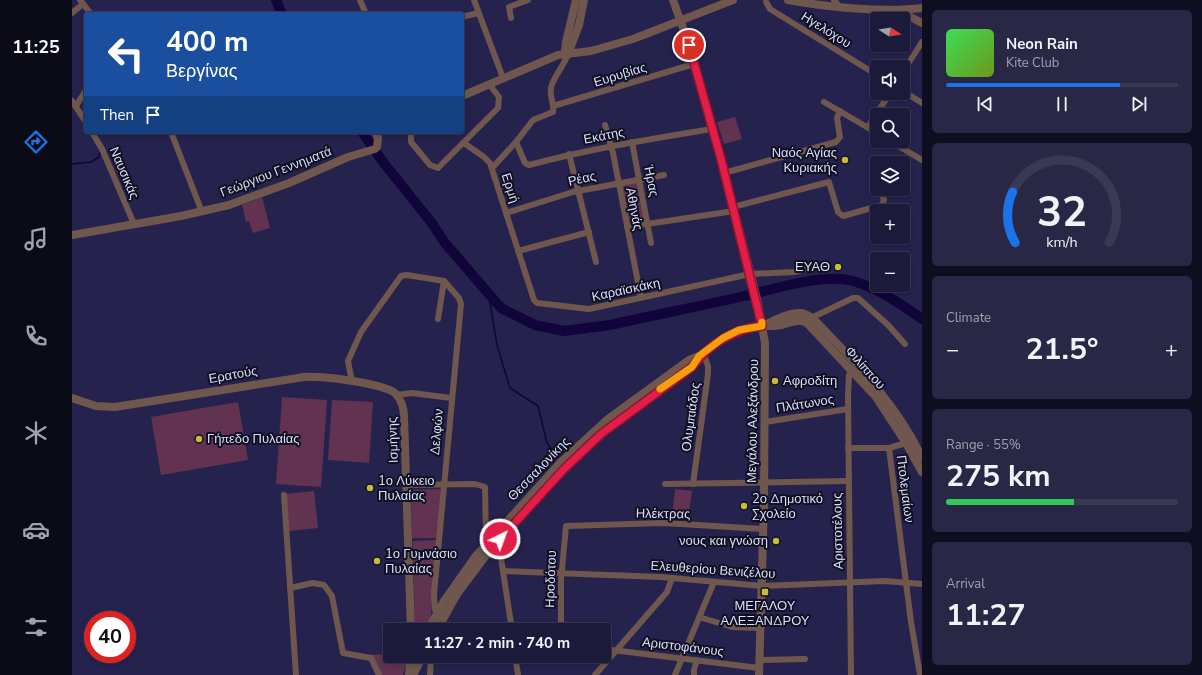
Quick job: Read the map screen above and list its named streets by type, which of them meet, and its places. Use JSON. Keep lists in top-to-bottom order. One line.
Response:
{"streets":{"street":["Ηγελόχου","Ευρυβίας","Εκάτης","Γεώργιου Γεννηματά","Ναυσικάς","Ρέας","Ήρας","Ερμή","Αθηνάς","Καραϊσκάκη","Φιλίππου","Ερατούς","Πλάτωνος","Ολυμπιάδος","Μεγάλου Αλεξάνδρου","Δελφών","Ισμήνης","Θεσσαλονίκης","Πτολεμαίων","Ηλέκτρας","Αριστοτέλους","Ελευθερίου Βενιζέλου","Ηροδότου","Αριστοφάνους"]},"crossings":[["Ευρυβίας","Μεγάλου Αλεξάνδρου"],["Εκάτης","Ήρας"],["Εκάτης","Αθηνάς"],["Εκάτης","Μεγάλου Αλεξάνδρου"],["Γεώργιου Γεννηματά","Ναυσικάς"],["Ρέας","Ήρας"],["Ρέας","Ερμή"],["Ρέας","Αθηνάς"],["Ερμή","Καραϊσκάκη"],["Αθηνάς","Καραϊσκάκη"],["Καραϊσκάκη","Μεγάλου Αλεξάνδρου"],["Φιλίππου","Μεγάλου Αλεξάνδρου"],["Φιλίππου","Θεσσαλονίκης"],["Φιλίππου","Αριστοτέλους"],["Ερατούς","Ισμήνης"],["Πλάτωνος","Μεγάλου Αλεξάνδρου"],["Πλάτωνος","Αριστοτέλους"],["Ολυμπιάδος","Θεσσαλονίκης"],["Μεγάλου Αλεξάνδρου","Θεσσαλονίκης"],["Μεγάλου Αλεξάνδρου","Ηλέκτρας"],["Μεγάλου Αλεξάνδρου","Ελευθερίου Βενιζέλου"],["Μεγάλου Αλεξάνδρου","Αριστοφάνους"],["Δελφών","Θεσσαλονίκης"],["Πτολεμαίων","Ελευθερίου Βενιζέλου"],["Ηλέκτρας","Ηροδότου"],["Αριστοτέλους","Ελευθερίου Βενιζέλου"],["Ελευθερίου Βενιζέλου","Ηροδότου"]],"places":{"other":["Ναός Αγίας Κυριακής","ΕΥΑΘ","Αφροδίτη","Γήπεδο Πυλαίας","1ο Λύκειο Πυλαίας","2ο Δημοτικό Σχολείο","νους και γνώση","1ο Γυμνάσιο Πυλαίας"],"transit":["ΜΕΓΑΛΟΥ ΑΛΕΞΑΝΔΡΟΥ"]},"north":"right","page":{"tabs":"11:25","map_buttons":["+","−"],"turn":["400 m","Βεργίνας"],"song":["Neon Rain","Kite Club"],"then":"Then","tile":["Climate",["Range · 55%","275 km"],["Arrival","11:27"]],"heat":["−","21.5°","+"],"limit":"40","trip":"11:27 · 2 min · 740 m","gauge":["32","km/h"]}}
